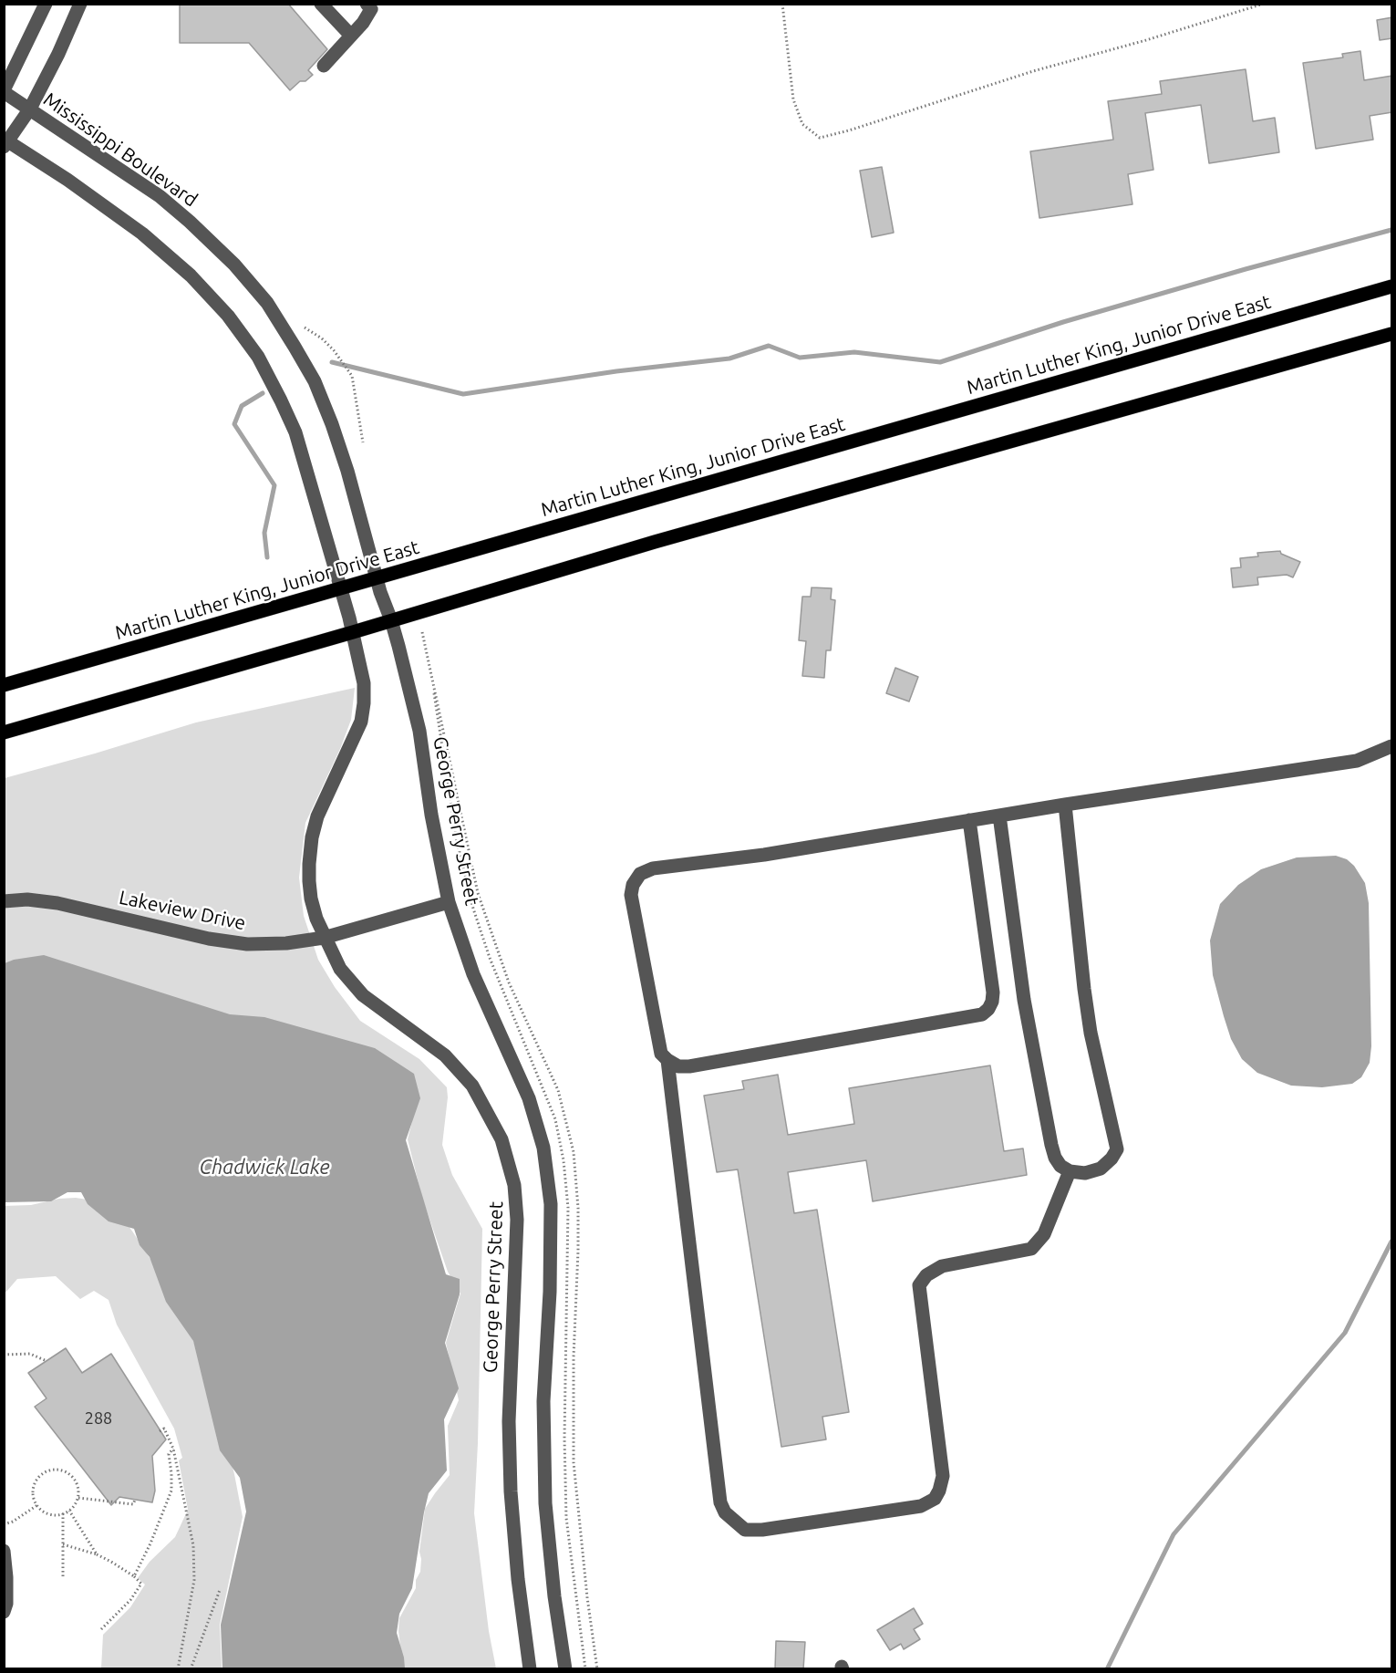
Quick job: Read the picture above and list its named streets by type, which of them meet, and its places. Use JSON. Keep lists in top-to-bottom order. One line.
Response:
{"streets":{"main road":["Martin Luther King, Junior Drive East"],"street":["Mississippi Boulevard","George Perry Street","Lakeview Drive"]},"crossings":[["Mississippi Boulevard","Martin Luther King, Junior Drive East"],["Mississippi Boulevard","George Perry Street"],["George Perry Street","Lakeview Drive"]],"water":["Chadwick Lake"],"house_numbers":["288"]}
